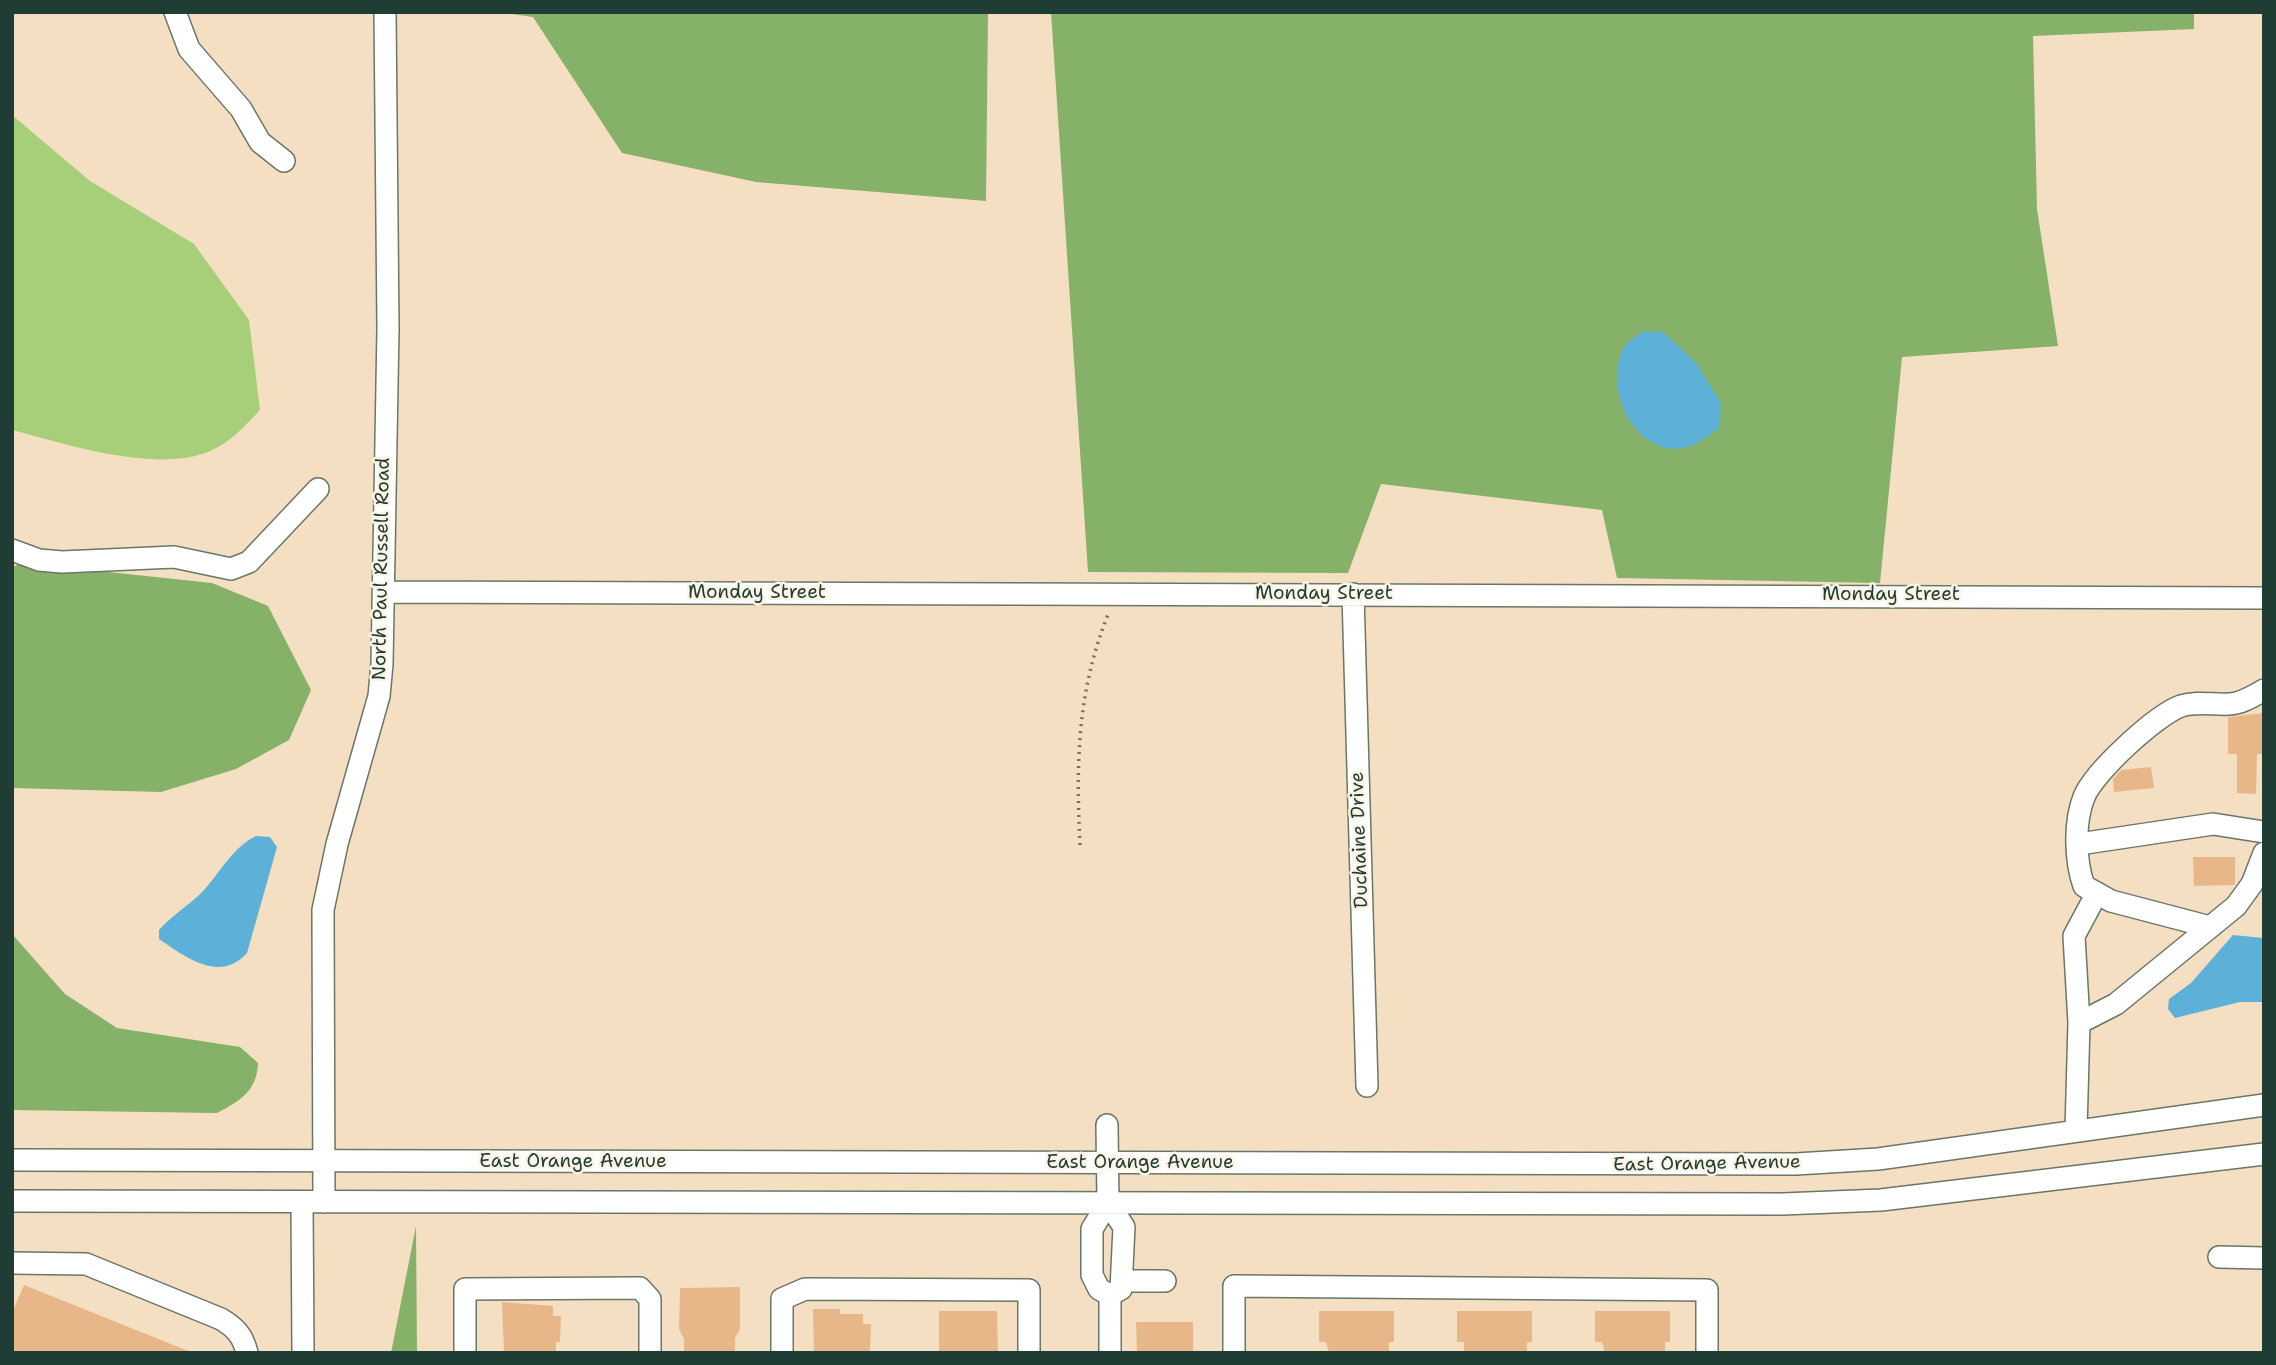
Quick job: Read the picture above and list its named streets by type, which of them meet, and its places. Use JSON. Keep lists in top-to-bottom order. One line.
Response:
{"streets":{"street":["North Paul Russell Road","Monday Street","Duchaine Drive","East Orange Avenue"]},"crossings":[["North Paul Russell Road","Monday Street"],["North Paul Russell Road","East Orange Avenue"],["Monday Street","Duchaine Drive"]]}
